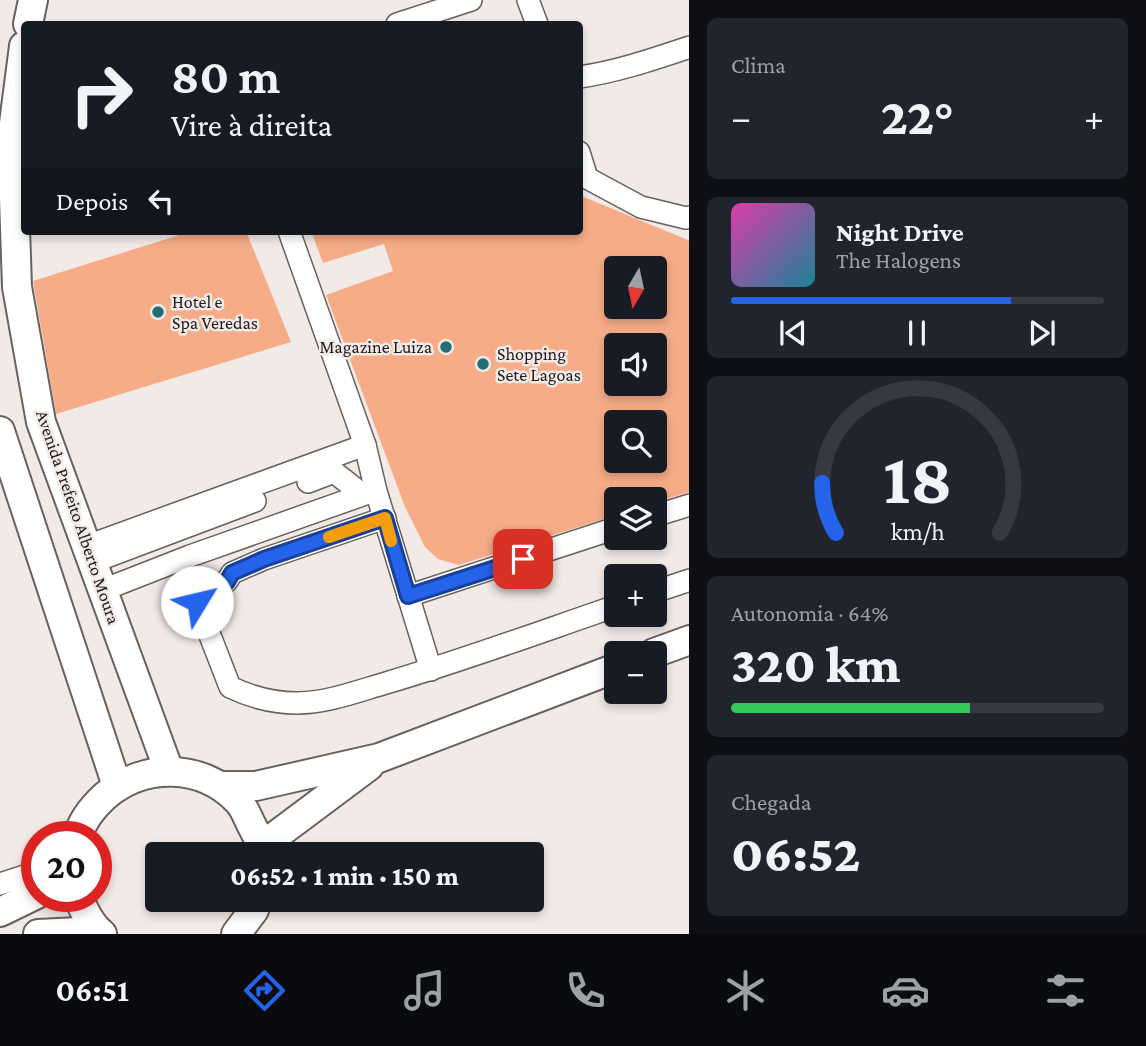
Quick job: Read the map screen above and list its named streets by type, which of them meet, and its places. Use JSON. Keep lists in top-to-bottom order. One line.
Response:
{"streets":{"main road":["Avenida Prefeito Alberto Moura"]},"places":["Hotel e Spa Veredas","Magazine Luiza","Shopping Sete Lagoas"],"north":"bottom","page":{"tile":["Clima",["Autonomia · 64%","320 km"],["Chegada","06:52"]],"turn":["80 m","Vire à direita"],"heat":["−","22°","+"],"then":"Depois","song":["Night Drive","The Halogens"],"map_buttons":["+","−"],"limit":"20","trip":"06:52 · 1 min · 150 m","tabs":"06:51","gauge":["18","km/h"]}}
